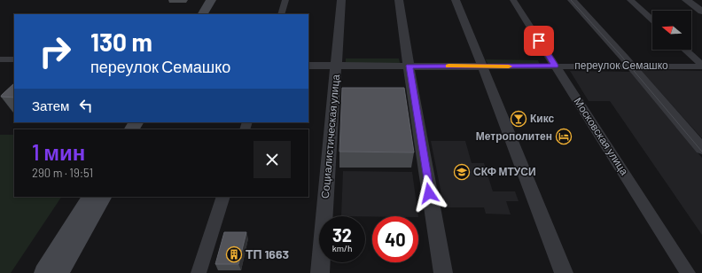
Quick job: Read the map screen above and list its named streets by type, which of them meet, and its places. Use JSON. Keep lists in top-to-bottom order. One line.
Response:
{"streets":{"street":["переулок Семашко","Социалистическая улица","Московская улица"]},"crossings":[["переулок Семашко","Социалистическая улица"],["переулок Семашко","Московская улица"]],"places":{"bar":["Кикс"],"hotel":["Метрополитен"],"school or university":["СКФ МТУСИ"],"building":["ТП 1663"]},"north":"left","page":{"turn":["130 m","переулок Семашко"],"then":"Затем","heading":["1 мин","290 m · 19:51"],"speed":"32 km/h","limit":"40"}}
